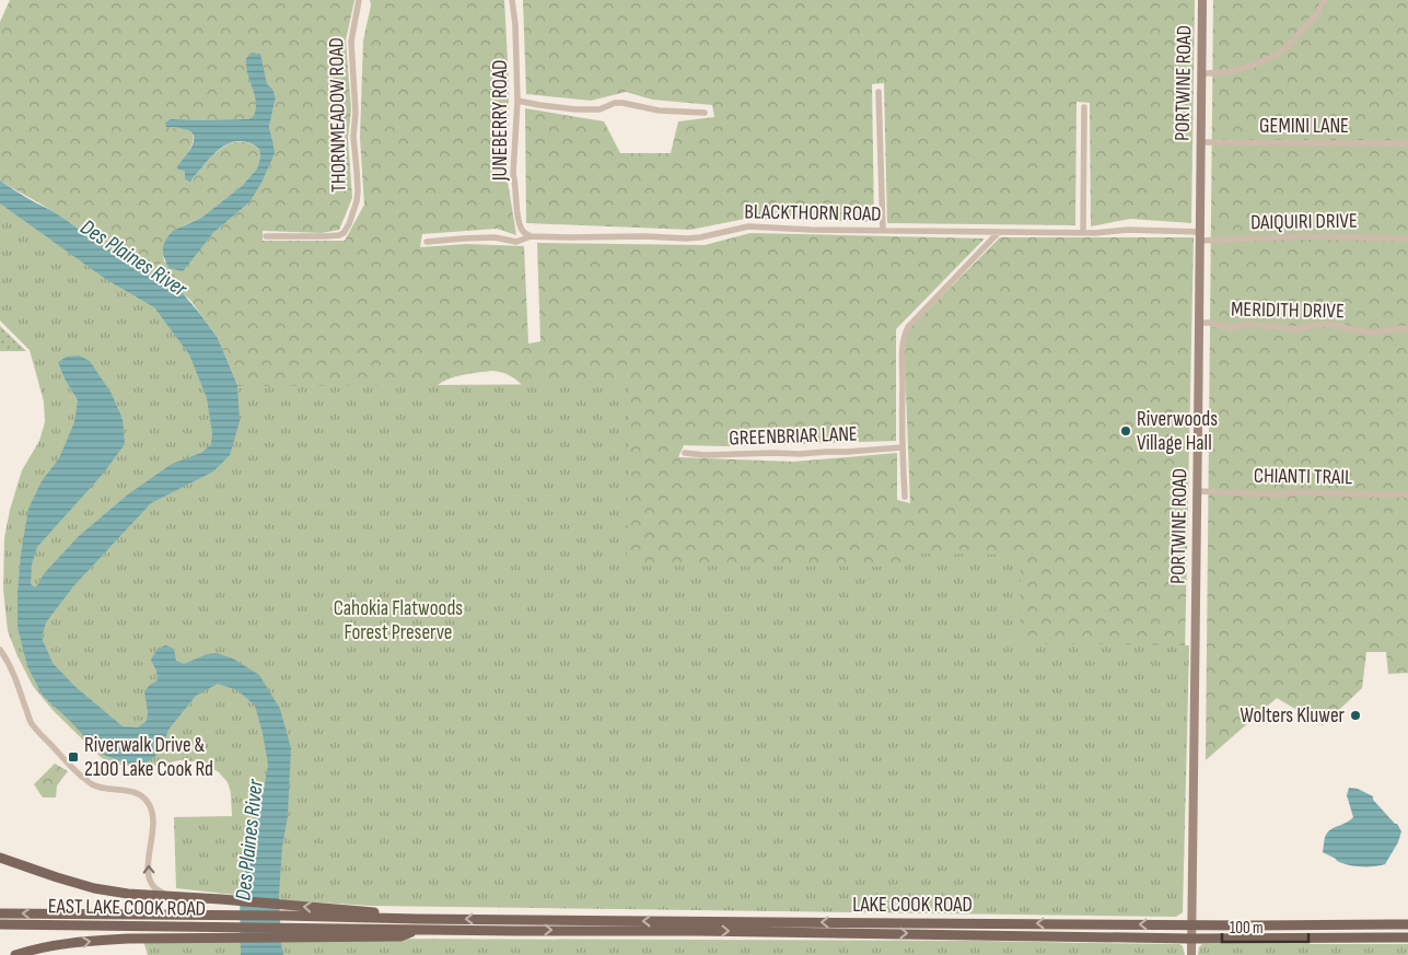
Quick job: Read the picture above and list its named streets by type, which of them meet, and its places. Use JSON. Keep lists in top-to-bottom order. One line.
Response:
{"streets":{"main road":["LAKE COOK ROAD","EAST LAKE COOK ROAD"],"street":["PORTWINE ROAD","THORNMEADOW ROAD","JUNEBERRY ROAD","GEMINI LANE","BLACKTHORN ROAD","DAIQUIRI DRIVE","MERIDITH DRIVE","GREENBRIAR LANE","CHIANTI TRAIL"]},"crossings":[["PORTWINE ROAD","GEMINI LANE"],["PORTWINE ROAD","BLACKTHORN ROAD"],["PORTWINE ROAD","DAIQUIRI DRIVE"],["PORTWINE ROAD","MERIDITH DRIVE"],["PORTWINE ROAD","CHIANTI TRAIL"],["PORTWINE ROAD","LAKE COOK ROAD"],["JUNEBERRY ROAD","BLACKTHORN ROAD"],["LAKE COOK ROAD","EAST LAKE COOK ROAD"]],"water":["Des Plaines River"],"parks":["Cahokia Flatwoods Forest Preserve"],"places":{"other":["Riverwoods Village Hall","Wolters Kluwer"],"transit":["Riverwalk Drive & 2100 Lake Cook Rd"]},"scale_bar":"100 m"}
